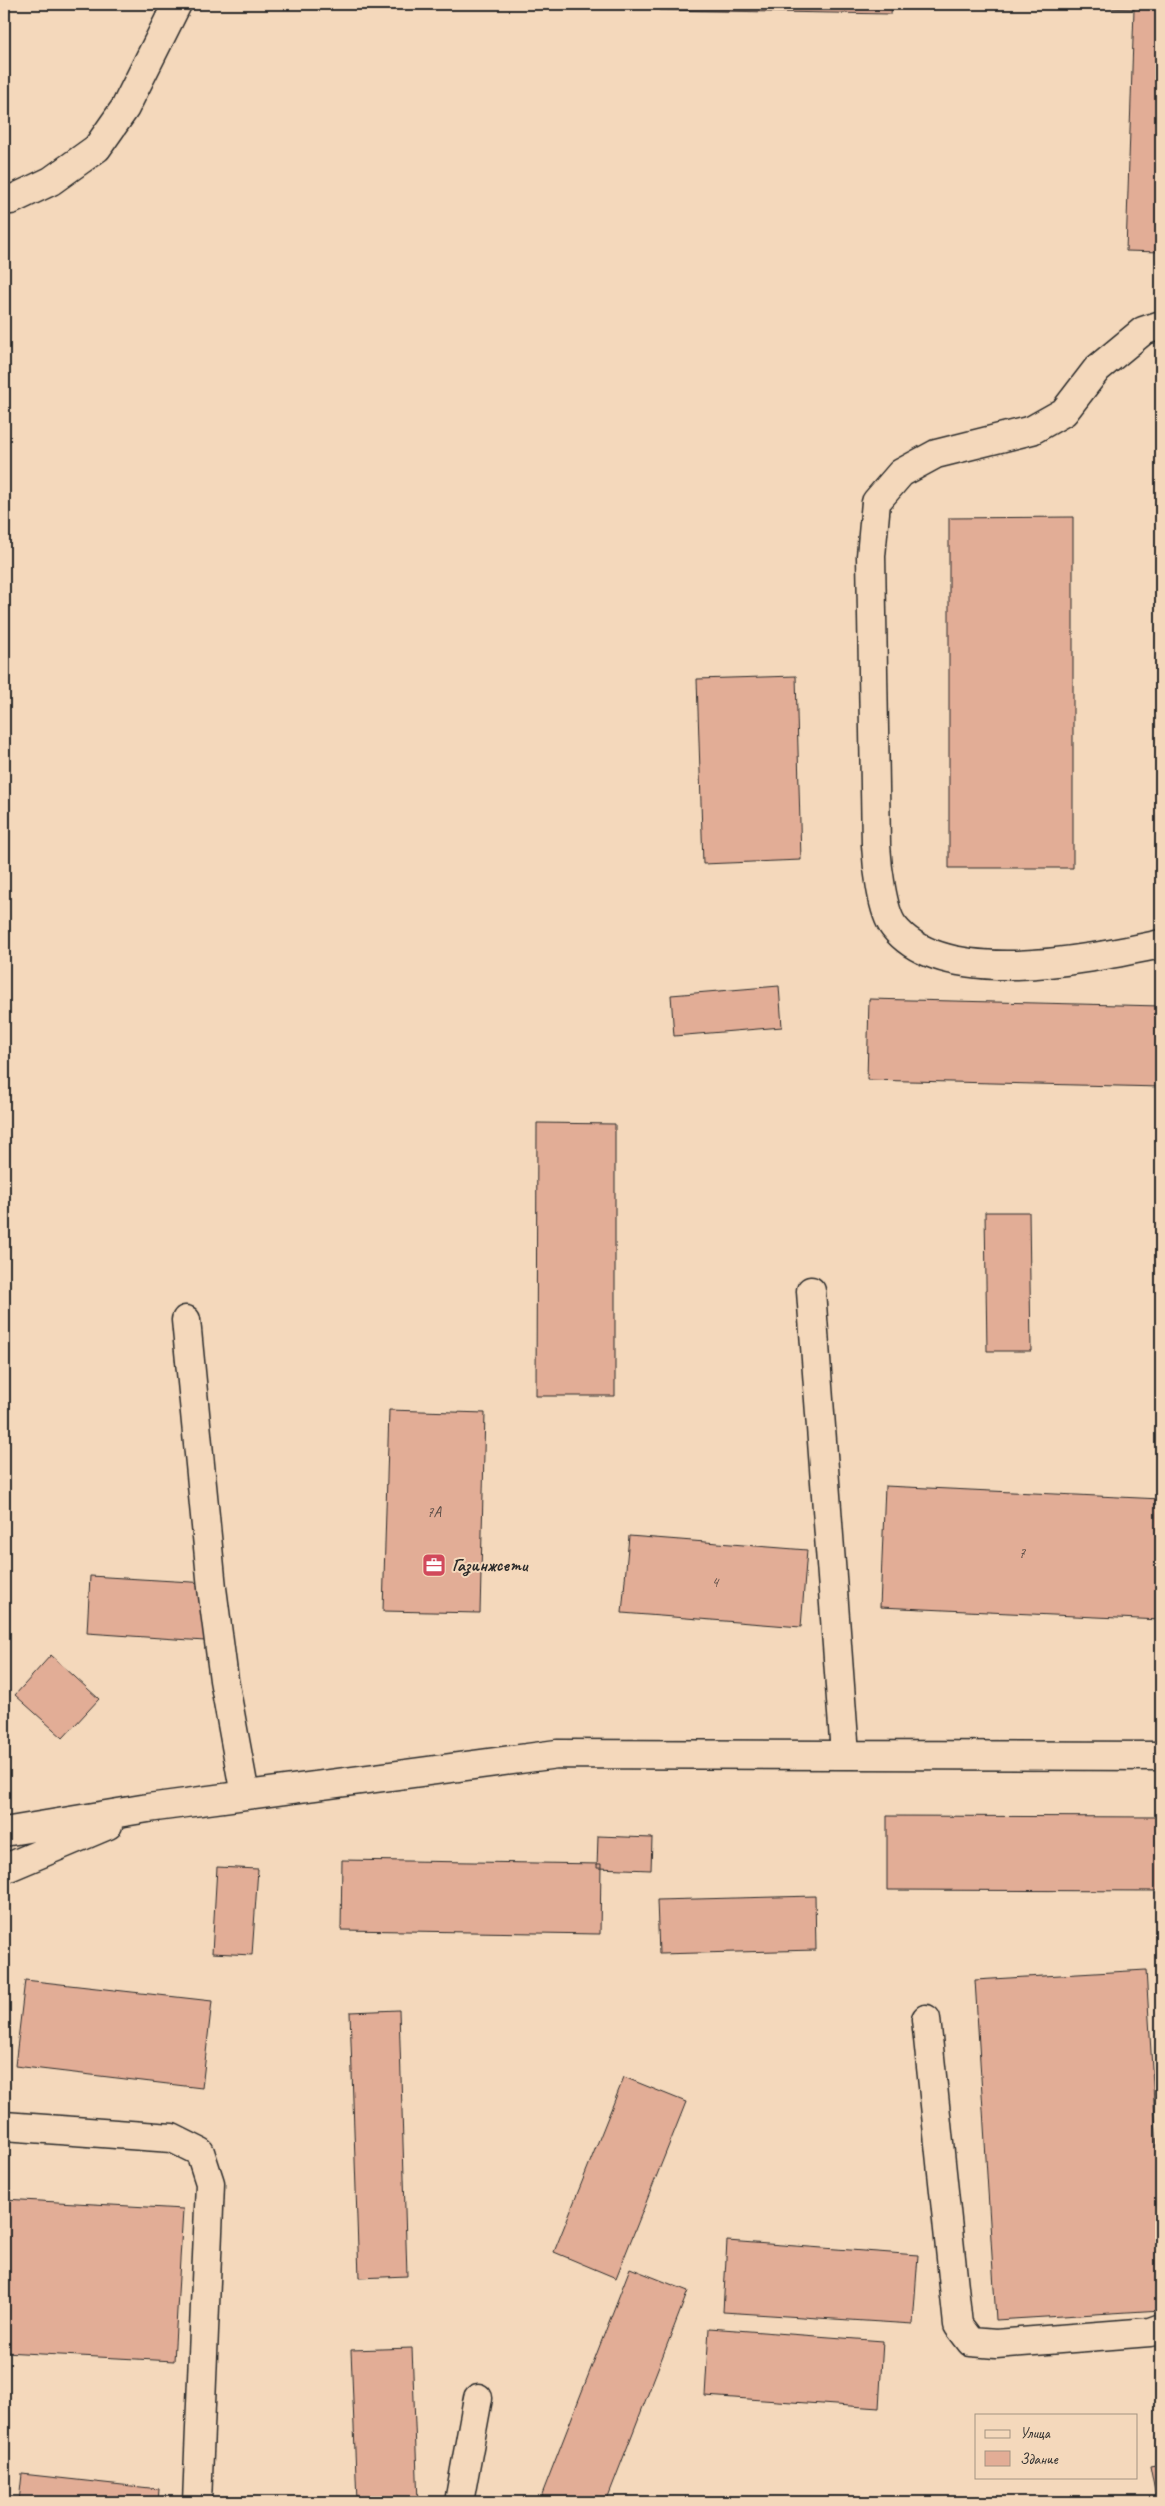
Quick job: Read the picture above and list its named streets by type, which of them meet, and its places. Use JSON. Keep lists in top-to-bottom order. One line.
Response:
{"places":{"office":["Газинжсети"]},"house_numbers":["7А","7","4"],"legend":["Улица","Здание"]}
